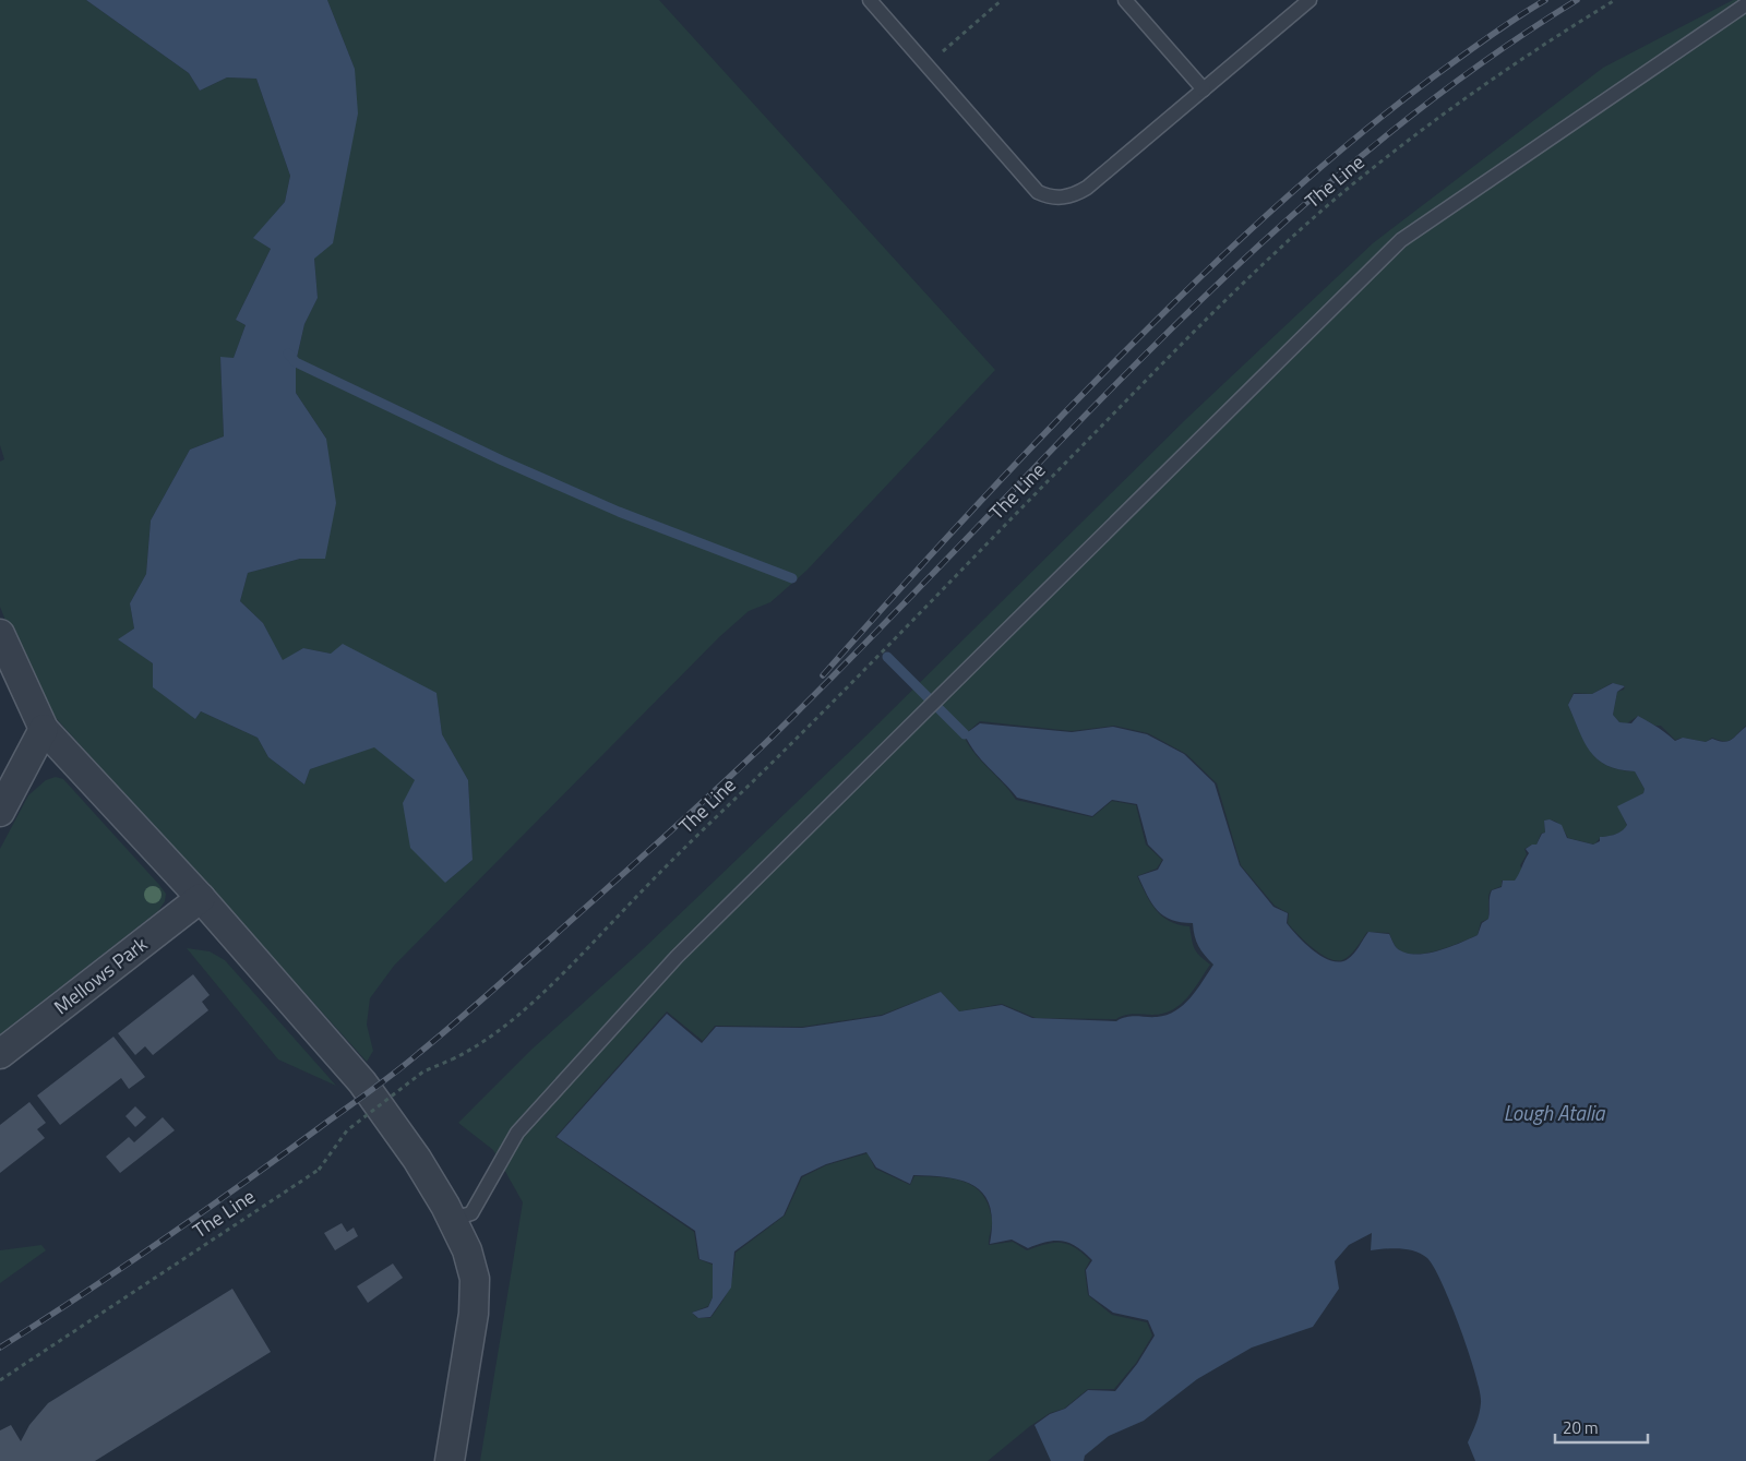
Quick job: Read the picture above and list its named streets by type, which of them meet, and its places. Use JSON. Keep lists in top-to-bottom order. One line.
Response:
{"streets":{"street":["Mellows Park"],"path":["The Line"]},"water":["Lough Atalia"],"scale_bar":"20 m"}
